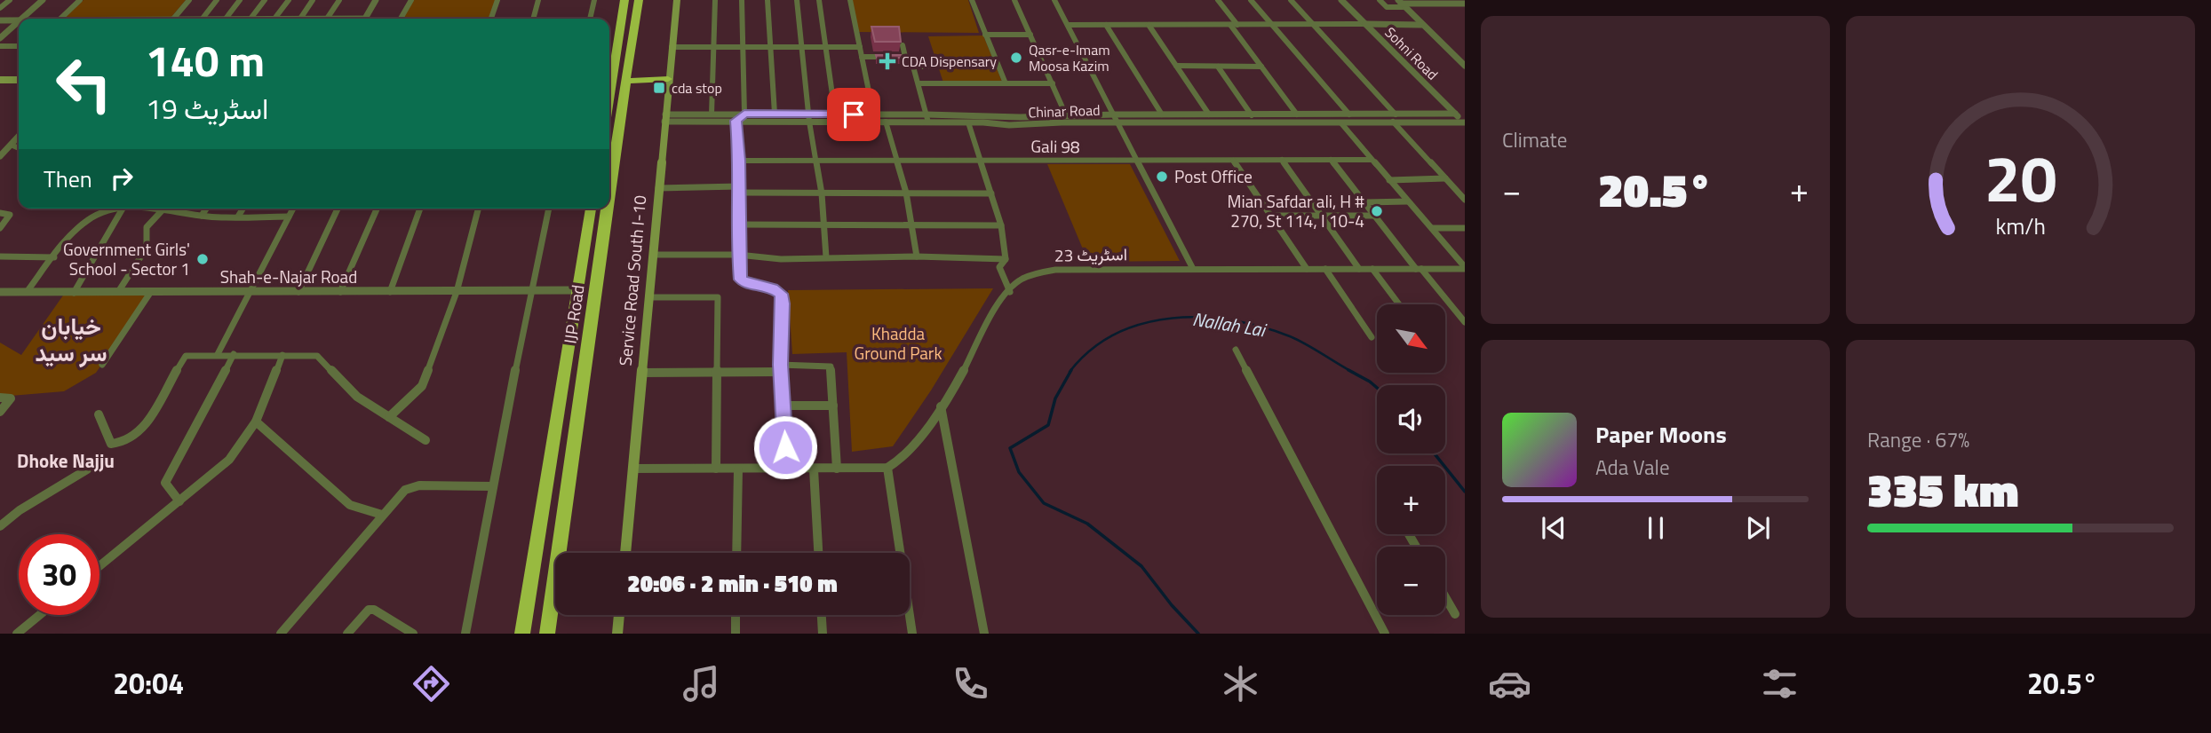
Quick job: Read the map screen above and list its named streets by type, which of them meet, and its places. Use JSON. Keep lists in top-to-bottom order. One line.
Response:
{"streets":{"highway":["IJP Road"],"main road":["Service Road South I-10"],"street":["Sohni Road","Chinar Road","Gali 98","اسٹریٹ 23","Shah-e-Najar Road"]},"crossings":[["Sohni Road","Chinar Road"],["Chinar Road","Service Road South I-10"],["Shah-e-Najar Road","IJP Road"]],"districts":["خیابان سر سید","Dhoke Najju"],"water":["Nallah Lai"],"parks":["Khadda Ground Park"],"places":{"other":["Qasr-e-Imam Moosa Kazim","Post Office","Mian Safdar ali, H # 270, St 114, I 10-4","Government Girls' School - Sector 1"],"health":["CDA Dispensary"],"transit":["cda stop"]},"north":"bottom right","page":{"tile":["Climate",["Range · 67%","335 km"]],"turn":["140 m","اسٹریٹ 19"],"then":"Then","heat":["−","20.5°","+"],"map_buttons":["+","−"],"song":["Paper Moons","Ada Vale"],"limit":"30","trip":"20:06 · 2 min · 510 m","tabs":["20:04","20.5°"],"gauge":["20","km/h"]}}
